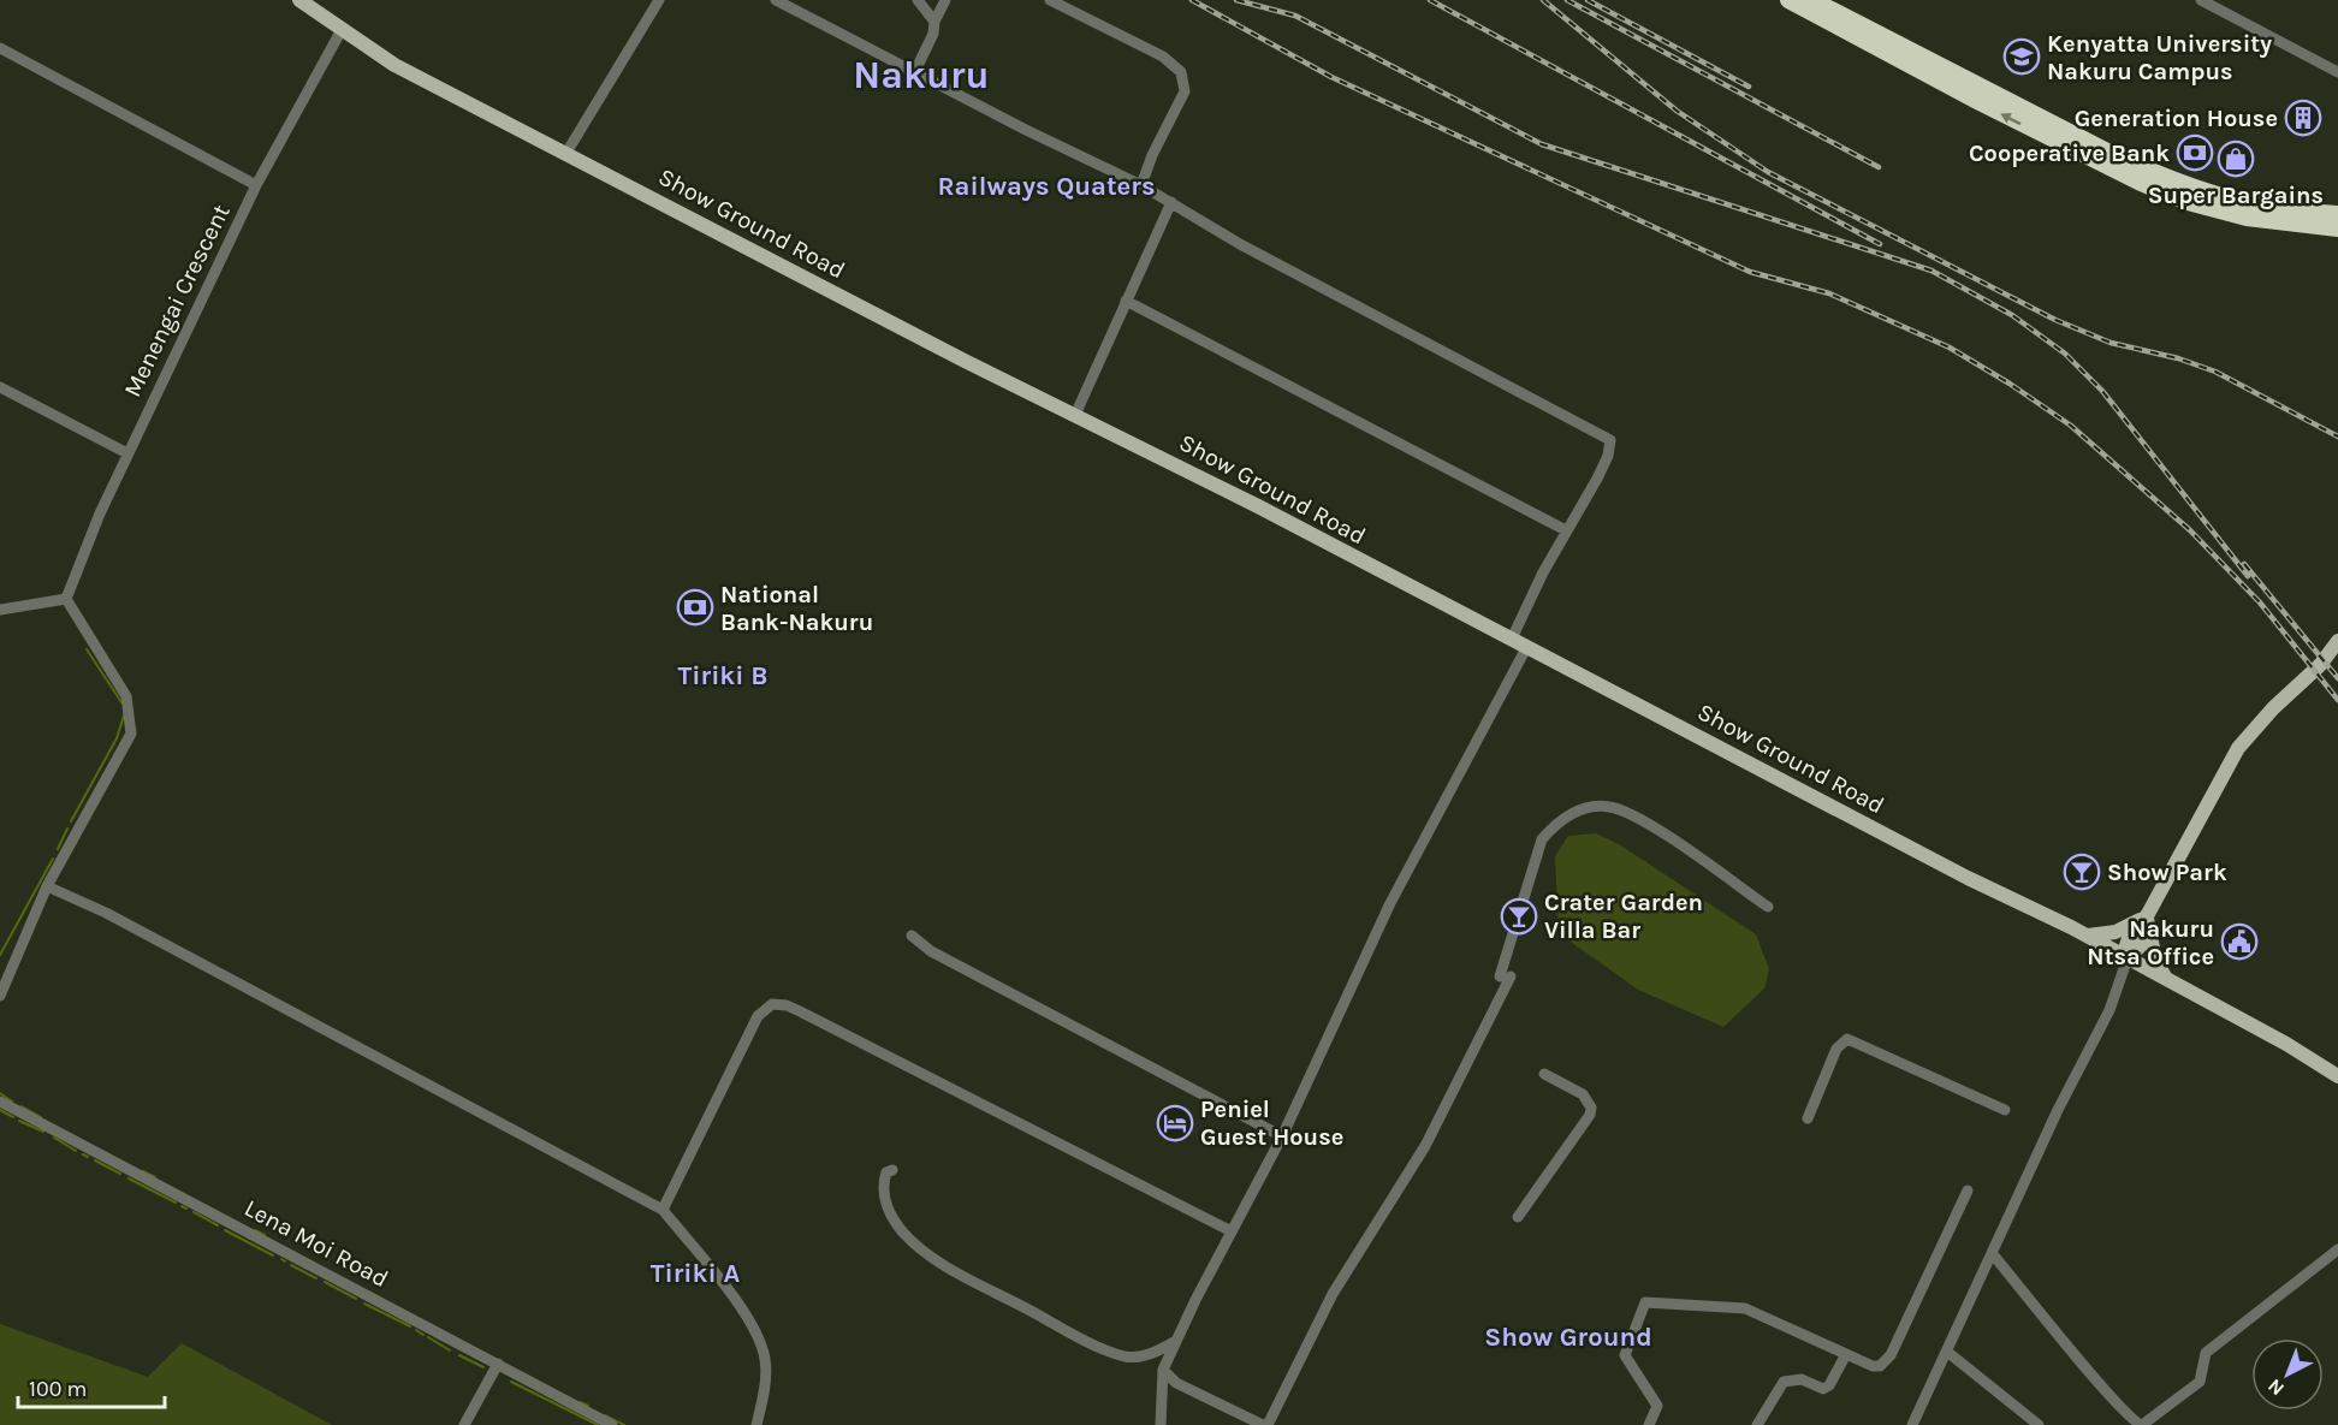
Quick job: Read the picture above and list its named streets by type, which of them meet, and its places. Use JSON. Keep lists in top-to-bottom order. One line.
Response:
{"streets":{"main road":["Show Ground Road"],"street":["Menengai Crescent","Lena Moi Road"]},"crossings":[["Show Ground Road","Menengai Crescent"]],"districts":["Nakuru","Railways Quaters","Tiriki B","Tiriki A","Show Ground"],"places":{"school or university":["Kenyatta University Nakuru Campus"],"building":["Generation House"],"bank":["Cooperative Bank","National Bank-Nakuru"],"shop":["Super Bargains"],"bar":["Show Park","Crater Garden Villa Bar"],"public building":["Nakuru Ntsa Office"],"hotel":["Peniel Guest House"]},"scale_bar":"100 m","north":"bottom left"}
